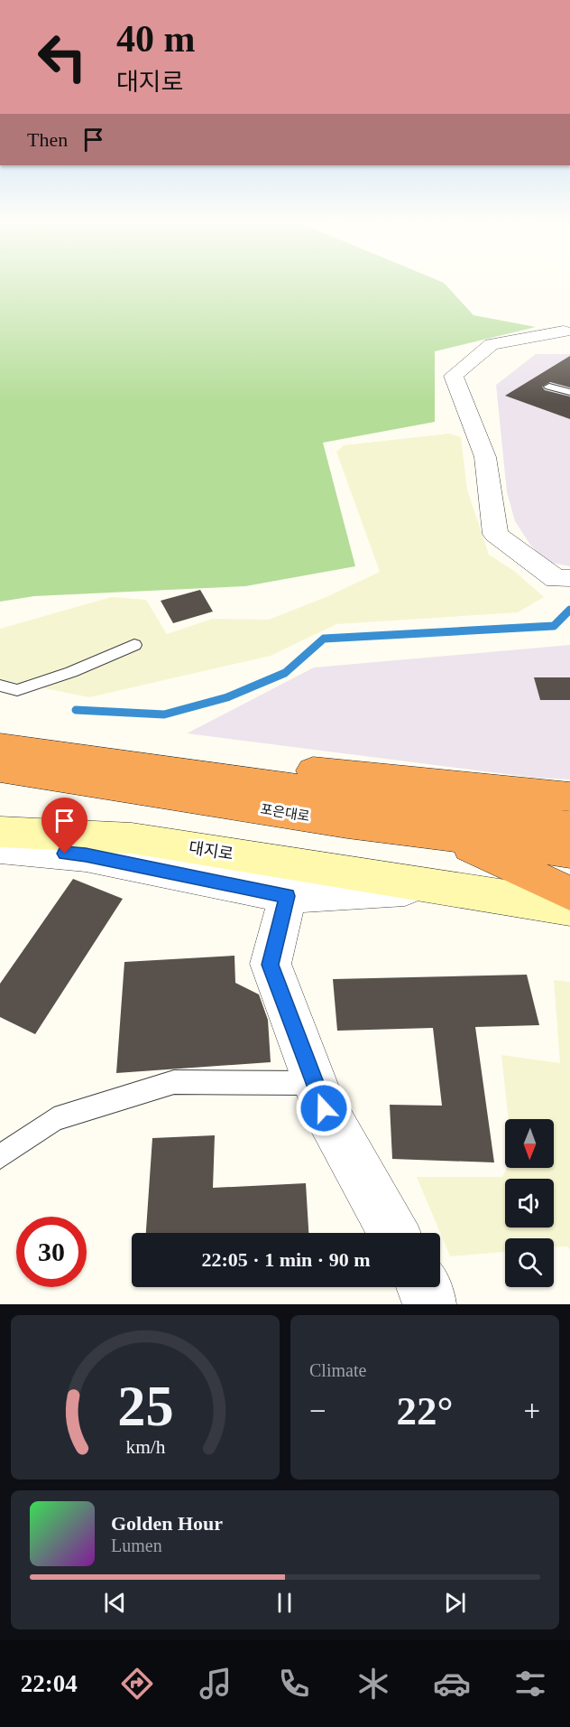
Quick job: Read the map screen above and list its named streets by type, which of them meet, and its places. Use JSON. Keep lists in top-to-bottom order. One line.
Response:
{"streets":{"highway":["포은대로"],"main road":["대지로"]},"north":"bottom","page":{"turn":["40 m","대지로"],"then":"Then","limit":"30","trip":"22:05 · 1 min · 90 m","tile":"Climate","heat":["−","22°","+"],"song":["Golden Hour","Lumen"],"tabs":"22:04","gauge":["25","km/h"]}}
